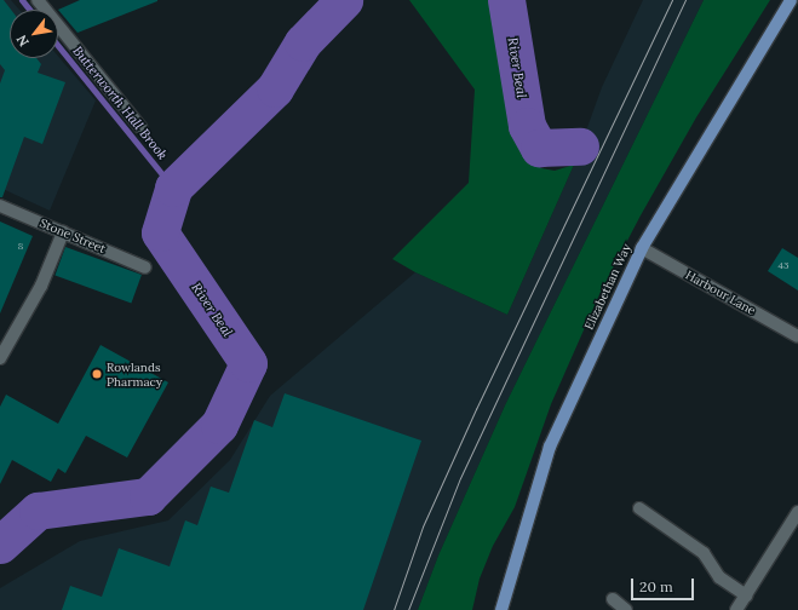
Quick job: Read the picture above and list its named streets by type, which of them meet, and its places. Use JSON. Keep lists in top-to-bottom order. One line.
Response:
{"streets":{"main road":["Elizabethan Way"],"street":["Stone Street","Harbour Lane"]},"crossings":[["Elizabethan Way","Harbour Lane"]],"water":["River Beal","Butterworth Hall Brook"],"places":["Rowlands Pharmacy"],"house_numbers":["8","43"],"scale_bar":"20 m","north":"bottom left"}
